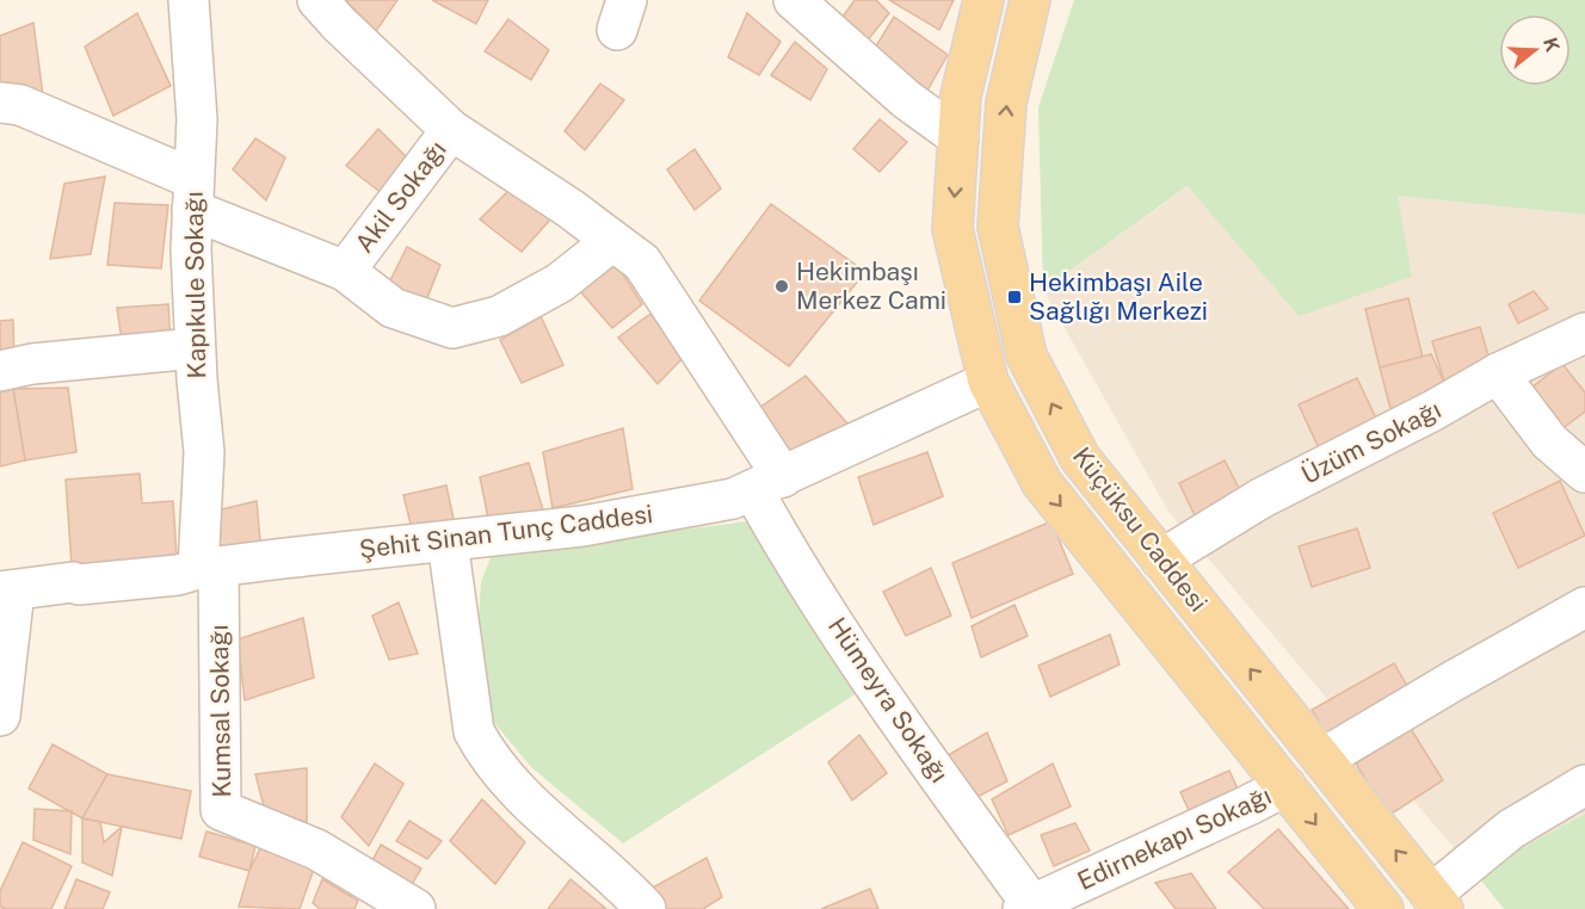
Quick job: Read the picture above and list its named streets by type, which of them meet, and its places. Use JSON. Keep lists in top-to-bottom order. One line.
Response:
{"streets":{"main road":["Küçüksu Caddesi"],"street":["Akil Sokağı","Kapıkule Sokağı","Üzüm Sokağı","Şehit Sinan Tunç Caddesi","Hümeyra Sokağı","Kumsal Sokağı","Edirnekapı Sokağı"]},"crossings":[["Akil Sokağı","Kapıkule Sokağı"],["Akil Sokağı","Hümeyra Sokağı"],["Kapıkule Sokağı","Şehit Sinan Tunç Caddesi"],["Kapıkule Sokağı","Kumsal Sokağı"],["Üzüm Sokağı","Küçüksu Caddesi"],["Küçüksu Caddesi","Şehit Sinan Tunç Caddesi"],["Küçüksu Caddesi","Edirnekapı Sokağı"],["Şehit Sinan Tunç Caddesi","Hümeyra Sokağı"],["Şehit Sinan Tunç Caddesi","Kumsal Sokağı"],["Hümeyra Sokağı","Edirnekapı Sokağı"]],"places":{"other":["Hekimbaşı Merkez Cami"],"transit":["Hekimbaşı Aile Sağlığı Merkezi"]},"north":"right"}
